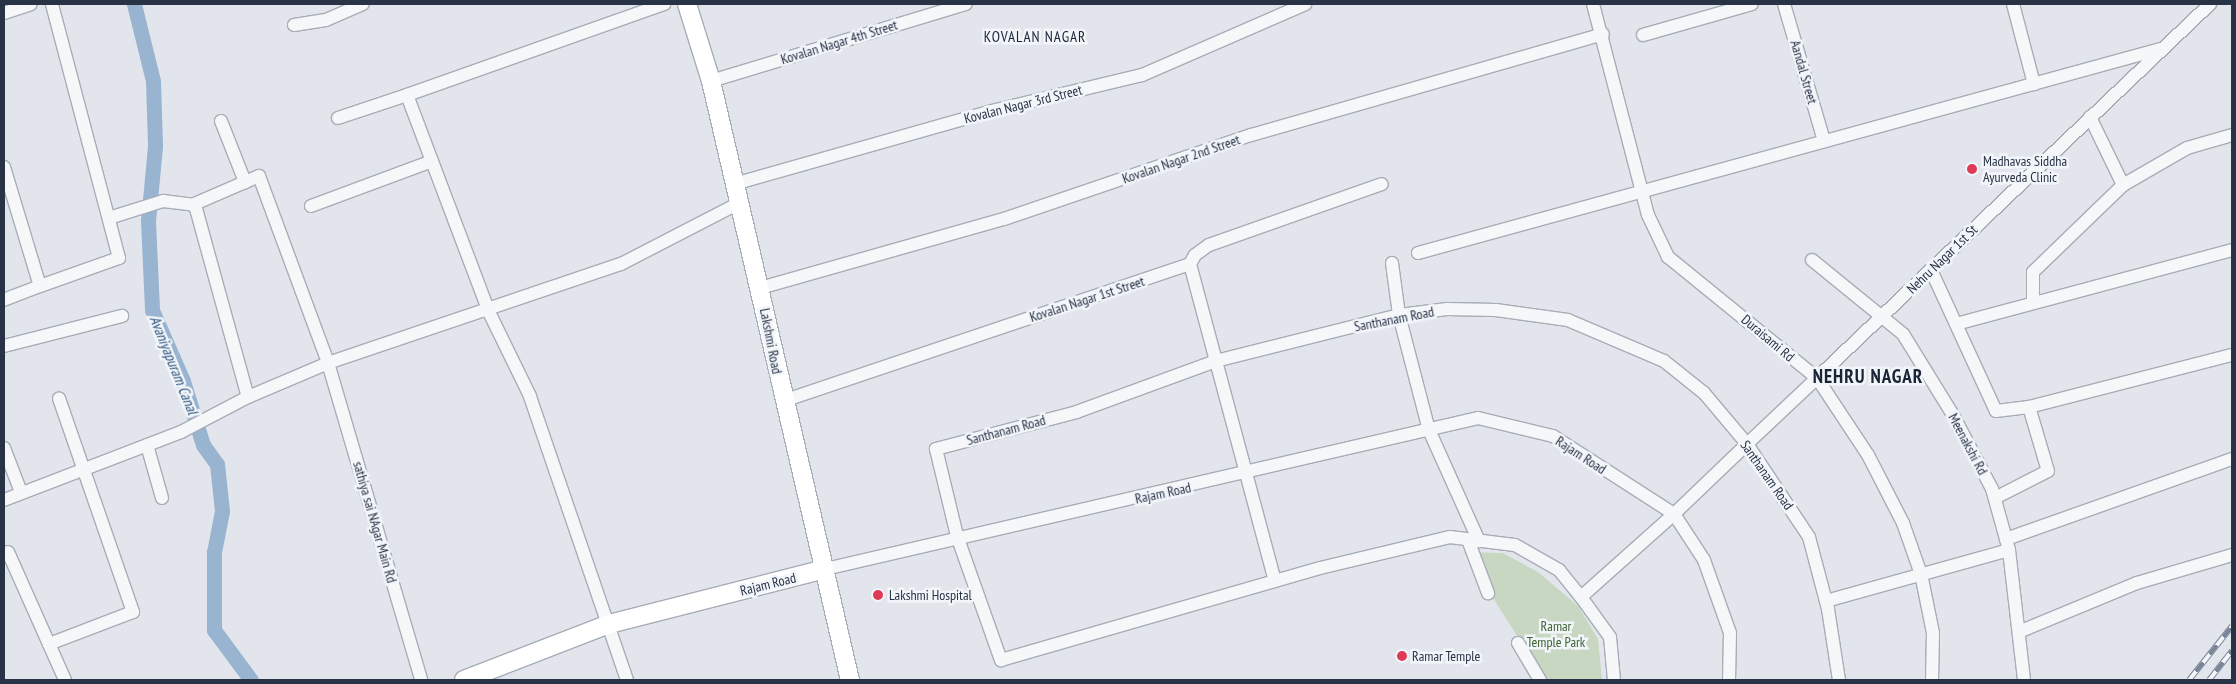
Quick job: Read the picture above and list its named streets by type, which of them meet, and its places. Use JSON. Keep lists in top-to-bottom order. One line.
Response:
{"streets":{"street":["Kovalan Nagar 4th Street","Aandal Street","Kovalan Nagar 3rd Street","Kovalan Nagar 2nd Street","Nehru Nagar 1st St","Kovalan Nagar 1st Street","Santhanam Road","Duraisami Rd","Lakshmi Road","Meenakshi Rd","Rajam Road","sathiya sai NAgar Main Rd"]},"crossings":[["Kovalan Nagar 4th Street","Lakshmi Road"],["Kovalan Nagar 3rd Street","Lakshmi Road"],["Kovalan Nagar 2nd Street","Duraisami Rd"],["Kovalan Nagar 2nd Street","Lakshmi Road"],["Nehru Nagar 1st St","Santhanam Road"],["Nehru Nagar 1st St","Duraisami Rd"],["Nehru Nagar 1st St","Meenakshi Rd"],["Nehru Nagar 1st St","Rajam Road"],["Kovalan Nagar 1st Street","Lakshmi Road"],["Santhanam Road","Rajam Road"],["Lakshmi Road","Rajam Road"]],"districts":["KOVALAN NAGAR","NEHRU NAGAR"],"water":["Avaniyapuram Canal"],"parks":["Ramar Temple Park"],"places":["Madhavas Siddha Ayurveda Clinic","Lakshmi Hospital","Ramar Temple"]}
